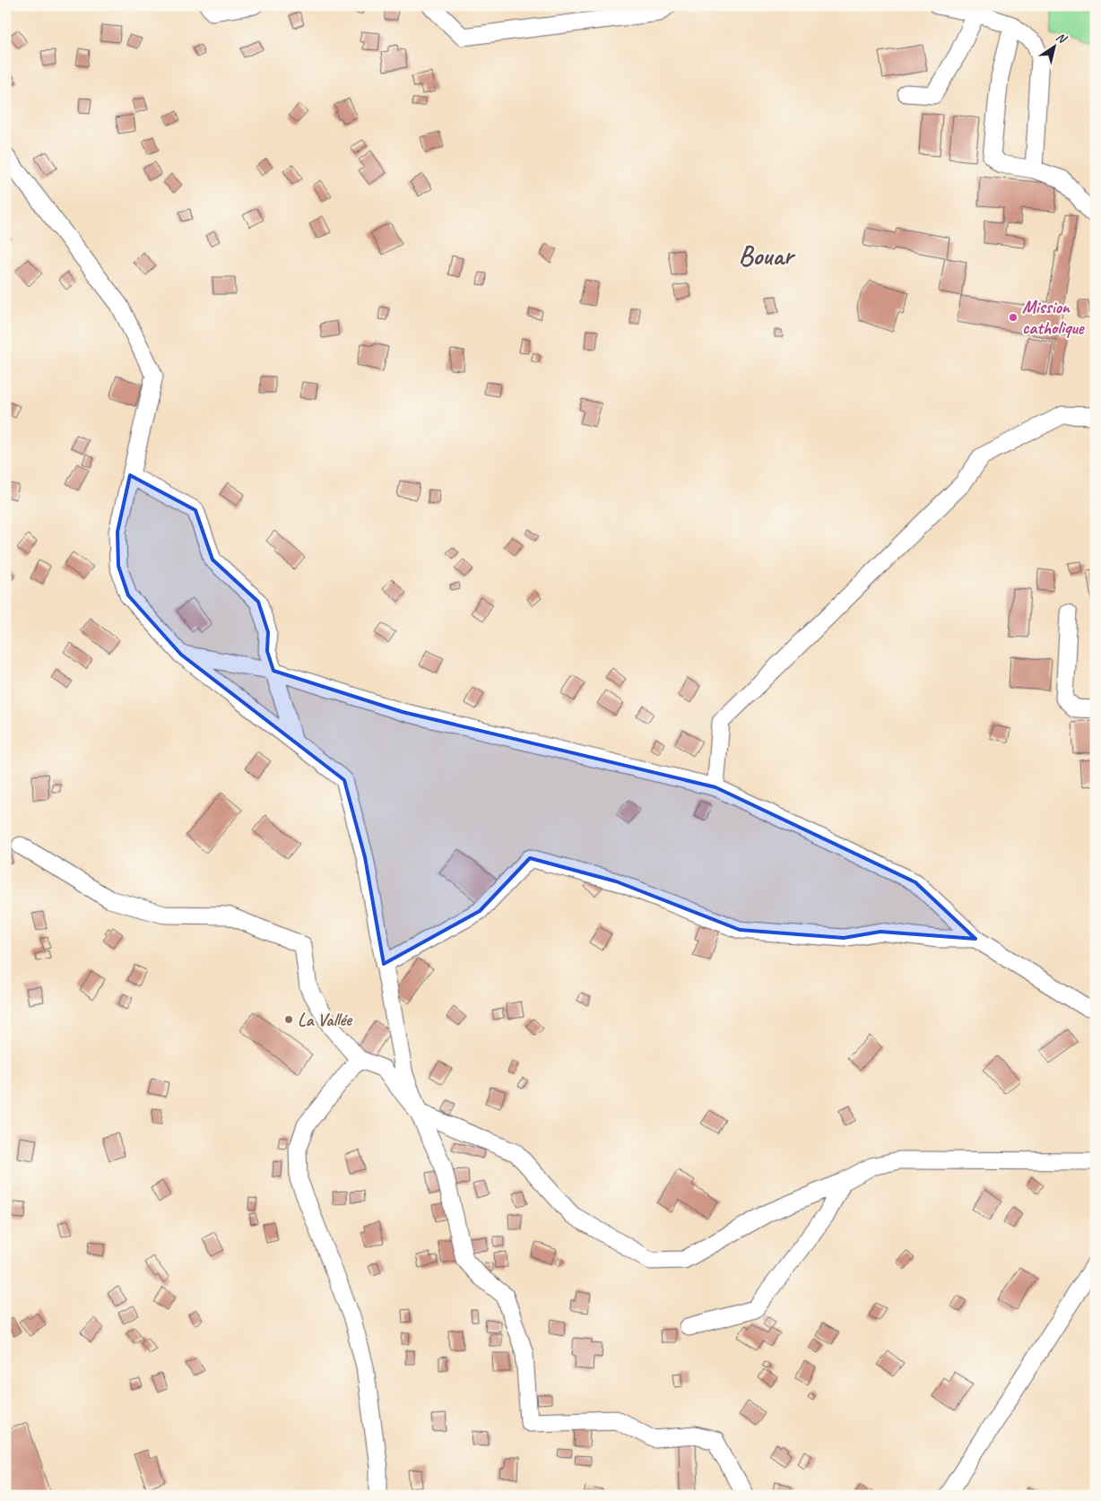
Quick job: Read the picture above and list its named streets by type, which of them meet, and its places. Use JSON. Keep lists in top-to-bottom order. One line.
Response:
{"districts":["Bouar"],"places":["Mission catholique","La Vallée"],"north":"top right"}
